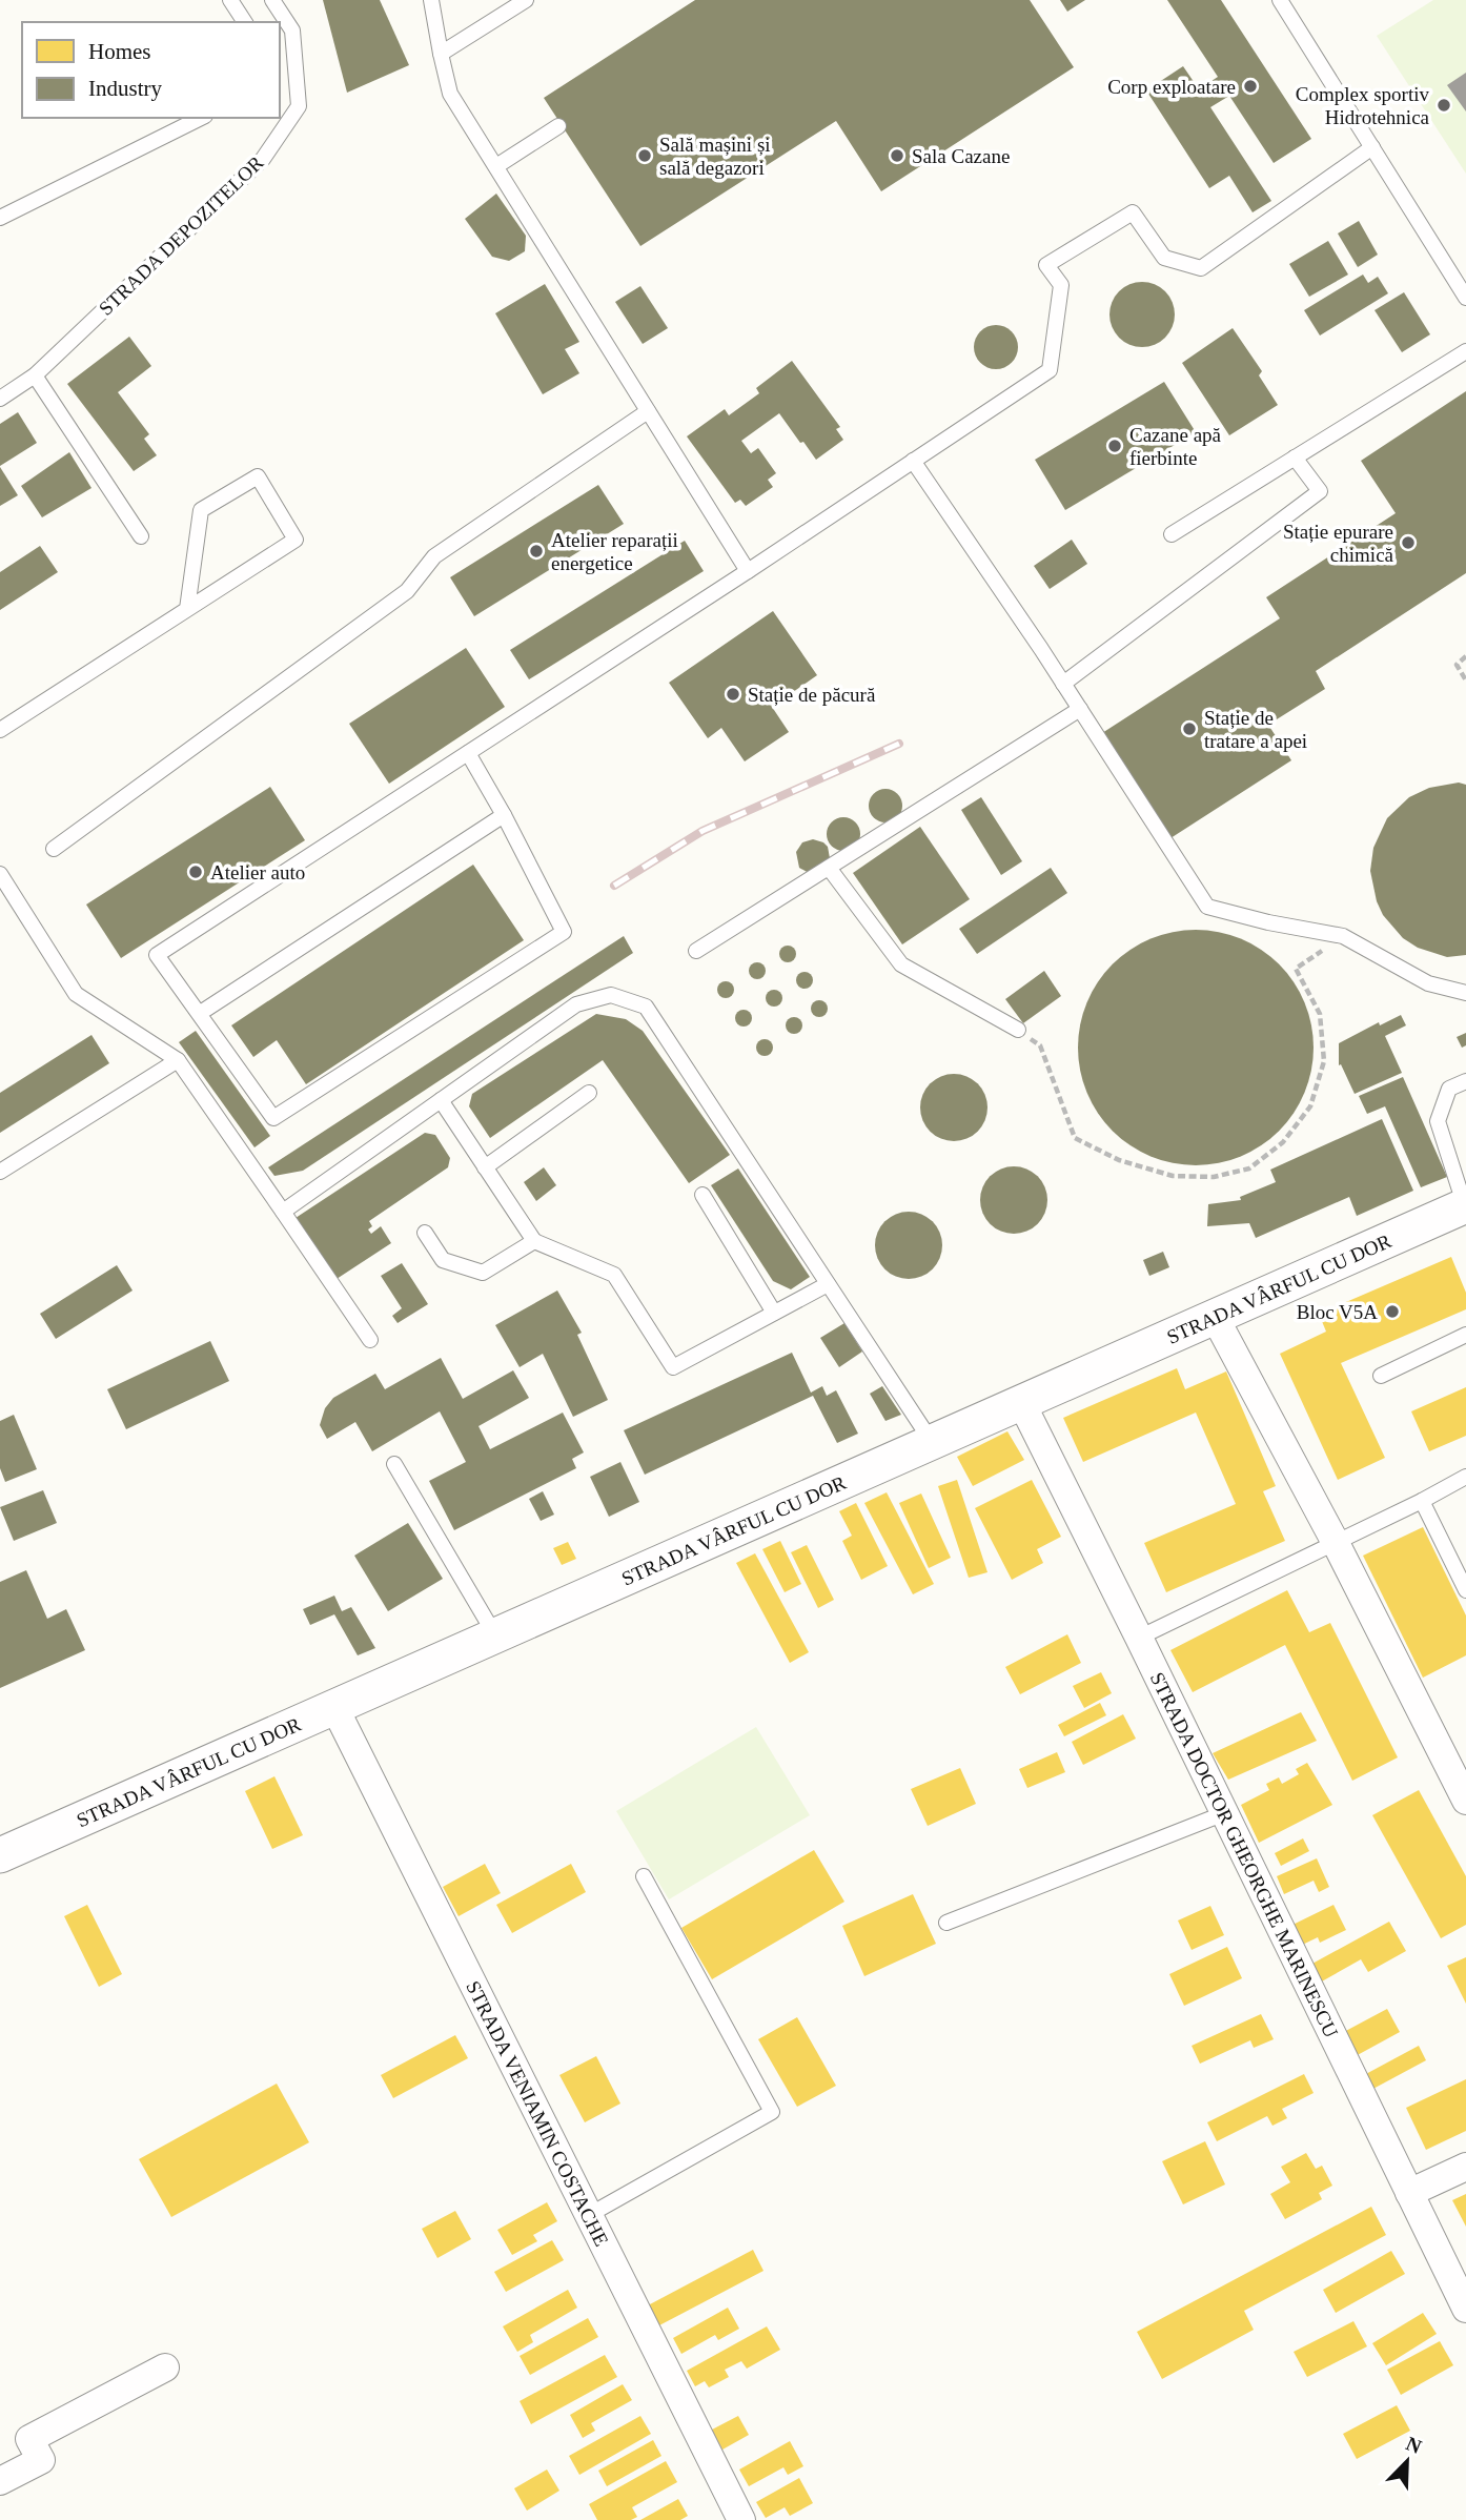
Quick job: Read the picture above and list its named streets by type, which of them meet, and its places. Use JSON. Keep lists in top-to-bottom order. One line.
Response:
{"streets":{"street":["STRADA VÂRFUL CU DOR","STRADA DOCTOR GHEORGHE MARINESCU","STRADA VENIAMIN COSTACHE"],"lane":["STRADA DEPOZITELOR"]},"crossings":[["STRADA VÂRFUL CU DOR","STRADA DOCTOR GHEORGHE MARINESCU"],["STRADA VÂRFUL CU DOR","STRADA VENIAMIN COSTACHE"]],"places":["Corp exploatare","Complex sportiv Hidrotehnica","Sală mașini și sală degazori","Sala Cazane","Cazane apă fierbinte","Stație epurare chimică","Atelier reparații energetice","Stație de păcură","Stație de tratare a apei","Atelier auto","Bloc V5A"],"legend":["Homes","Industry"],"north":"top right"}
